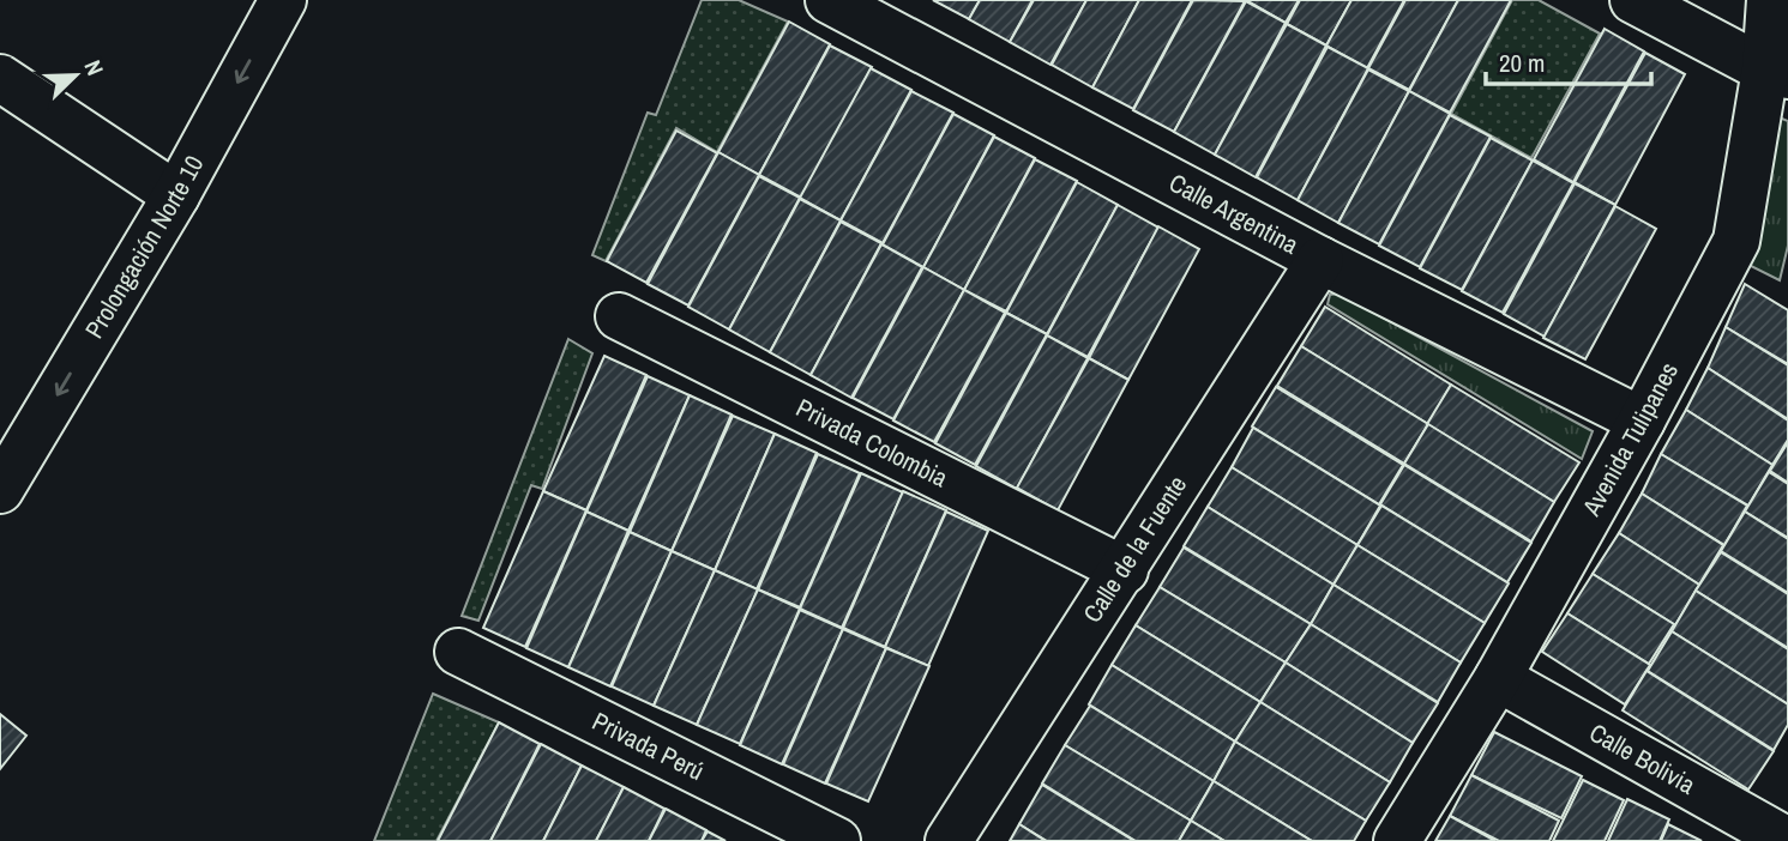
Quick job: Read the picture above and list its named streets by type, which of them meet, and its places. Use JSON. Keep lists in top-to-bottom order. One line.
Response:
{"streets":{"street":["Calle Argentina","Prolongación Norte 10","Avenida Tulipanes","Privada Colombia","Calle de la Fuente","Privada Perú","Calle Bolivia"]},"crossings":[["Calle Argentina","Avenida Tulipanes"],["Calle Argentina","Calle de la Fuente"],["Avenida Tulipanes","Calle Bolivia"],["Privada Colombia","Calle de la Fuente"]],"one_way":["Prolongación Norte 10"],"scale_bar":"20 m","north":"top right"}
